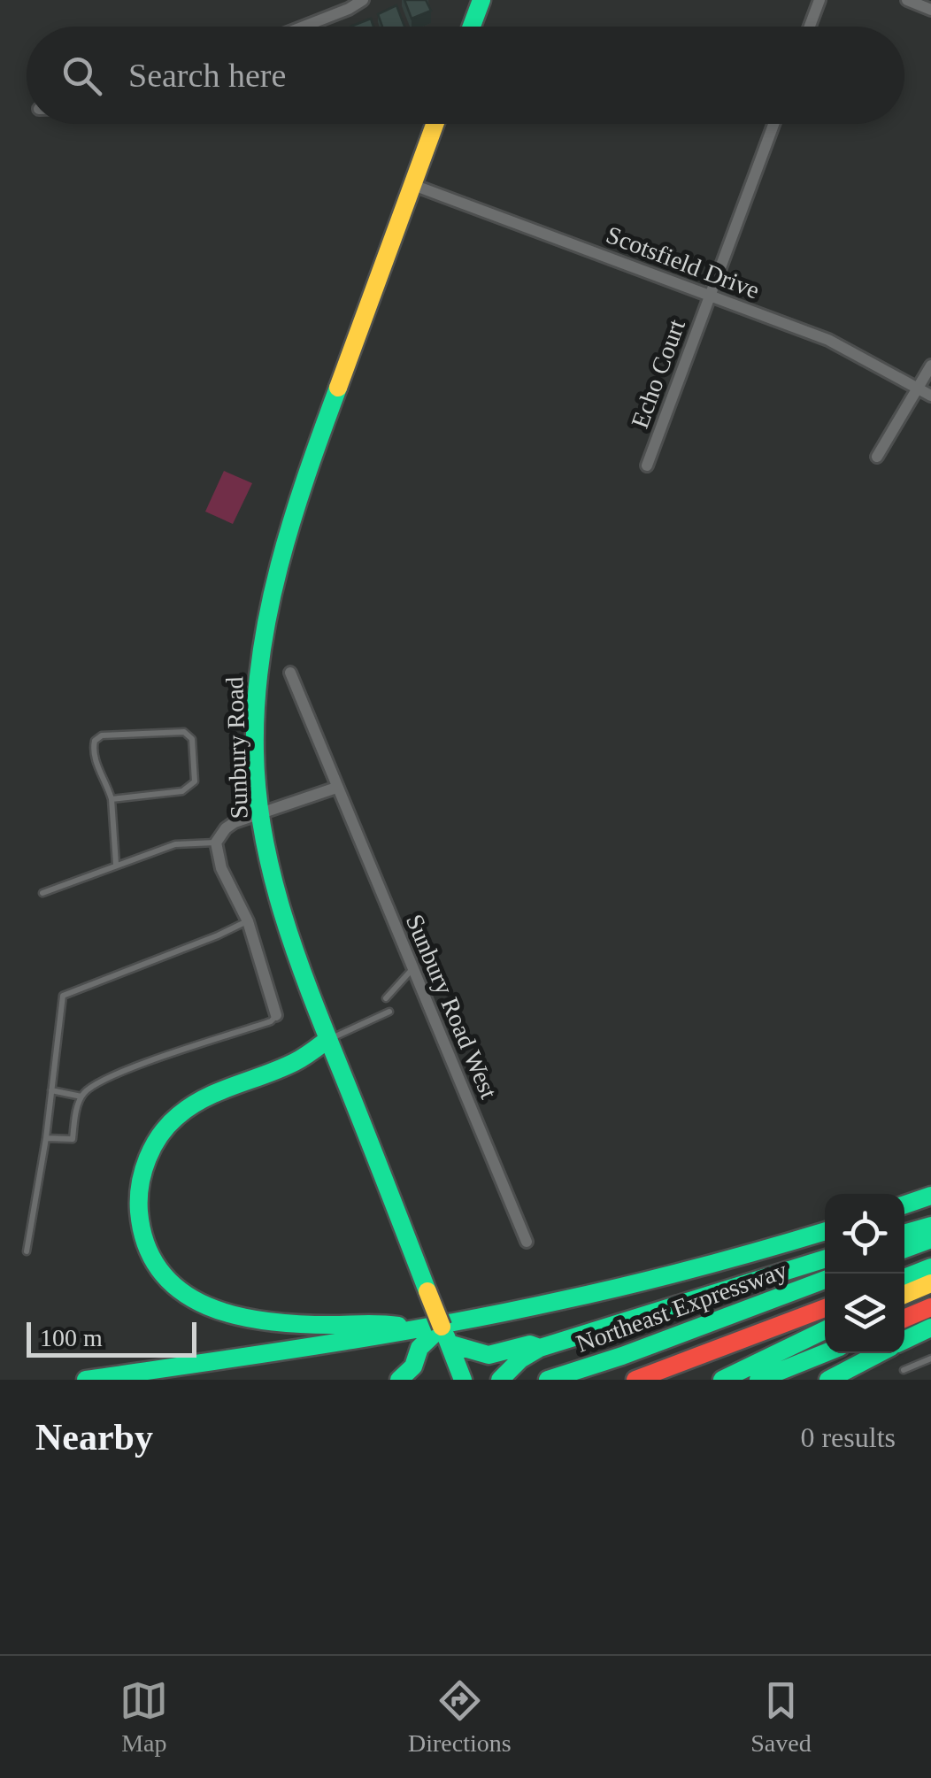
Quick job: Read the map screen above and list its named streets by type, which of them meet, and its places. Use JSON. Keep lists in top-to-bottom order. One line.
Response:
{"streets":{"main road":["Sunbury Road","Northeast Expressway"],"street":["Scotsfield Drive","Echo Court","Sunbury Road West"]},"crossings":[["Scotsfield Drive","Echo Court"],["Scotsfield Drive","Sunbury Road"]],"scale_bar":"100 m","page":{"search":"Search here","scale":"100 m","heading":["Nearby","0 results"],"nav":["Map","Directions","Saved"]}}
